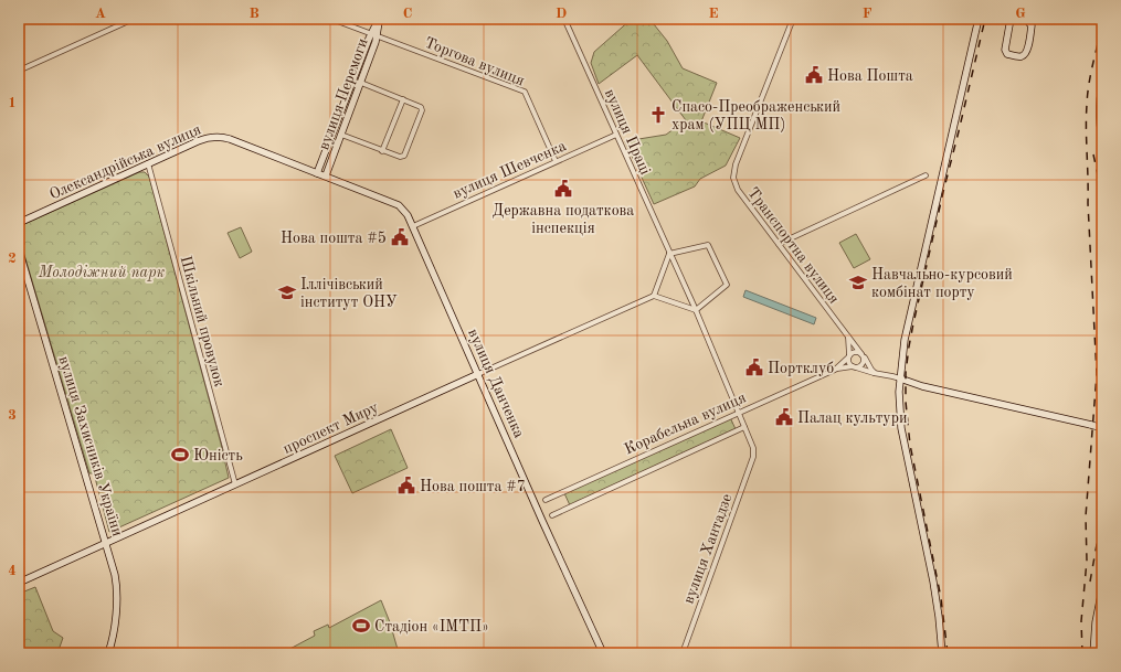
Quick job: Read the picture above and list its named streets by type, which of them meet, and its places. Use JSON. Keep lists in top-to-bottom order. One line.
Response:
{"streets":{"main road":["вулиця Перемоги","Олександрійська вулиця","вулиця Данченка","проспект Миру","вулиця Захисників України"],"street":["Торгова вулиця","вулиця Праці","вулиця Шевченка","Транспортна вулиця","Шкільний провулок","Корабельна вулиця","вулиця Хантадзе"]},"crossings":[["Торгова вулиця","вулиця Перемоги"],["Торгова вулиця","вулиця Шевченка"],["вулиця Перемоги","Олександрійська вулиця"],["вулиця Перемоги","вулиця Данченка"],["вулиця Праці","вулиця Шевченка"],["Олександрійська вулиця","Шкільний провулок"],["Олександрійська вулиця","вулиця Данченка"],["вулиця Шевченка","вулиця Данченка"],["Шкільний провулок","проспект Миру"],["вулиця Данченка","проспект Миру"],["Корабельна вулиця","вулиця Хантадзе"],["проспект Миру","вулиця Захисників України"]],"parks":["Молодіжний парк"],"places":{"public building":["Нова Пошта","Державна податкова інспекція","Нова пошта #5","Портклуб","Палац культури","Нова пошта #7"],"church":["Спасо-Преображенський храм (УПЦ МП)"],"school or university":["Навчально-курсовий комбінат порту","Іллічівський інститут ОНУ"],"sports":["Юність","Стадіон «ІМТП»"]},"grid":{"columns":["A","B","C","D","E","F","G"],"rows":["1","2","3","4"]}}
